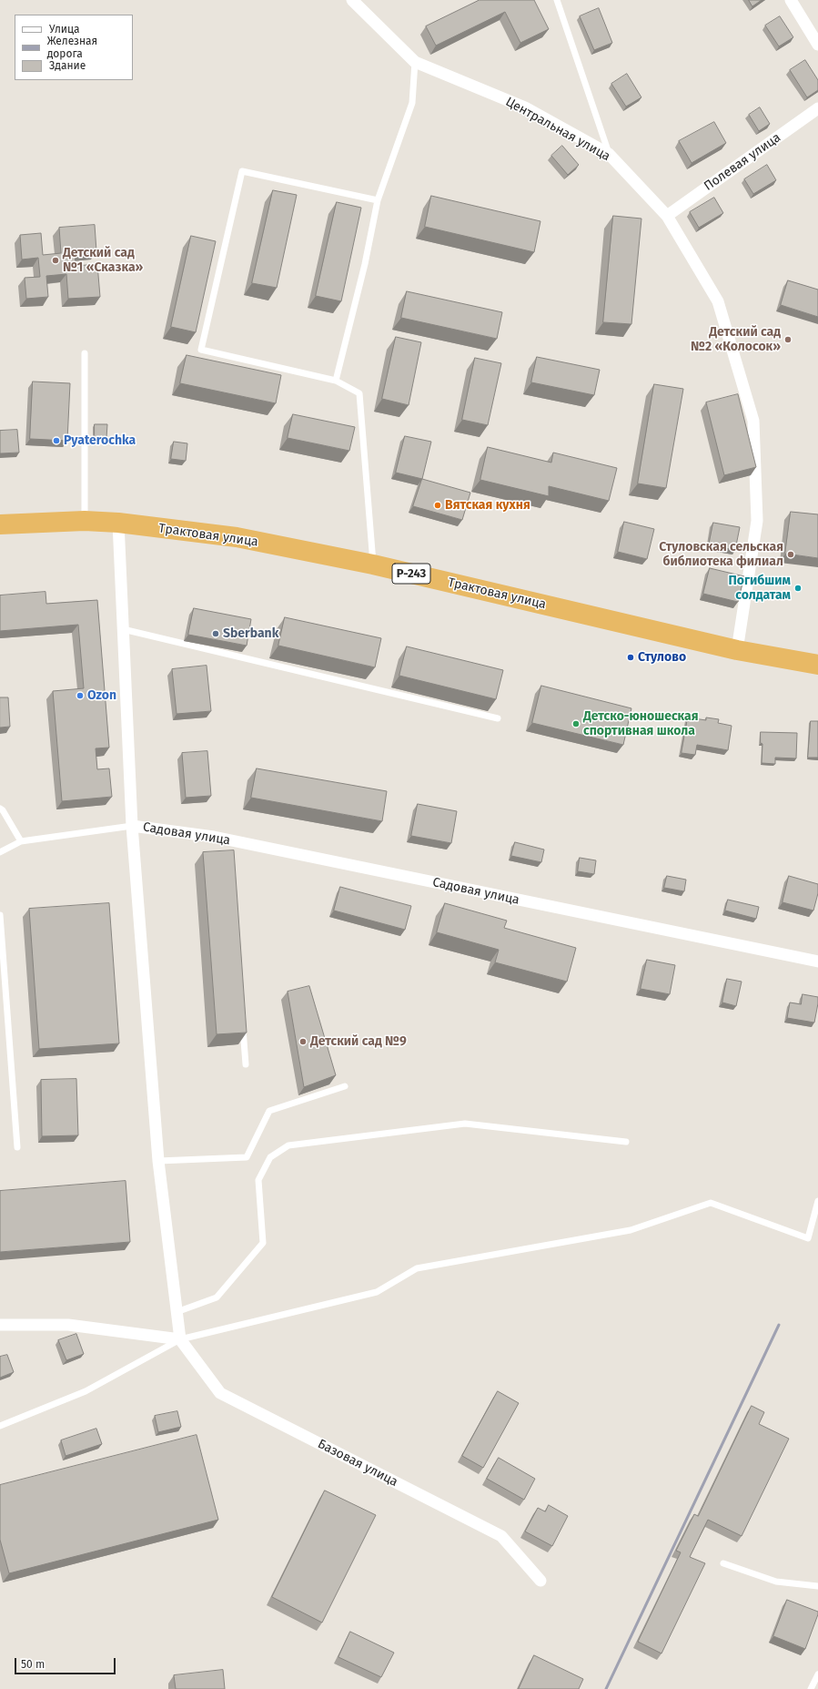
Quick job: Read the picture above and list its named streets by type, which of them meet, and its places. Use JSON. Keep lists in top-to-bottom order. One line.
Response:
{"streets":{"highway":["Трактовая улица","Р-243"],"street":["Центральная улица","Полевая улица","Садовая улица","Базовая улица"]},"crossings":[["Центральная улица","Полевая улица"],["Центральная улица","Трактовая улица"]],"places":["Детский сад №1 «Сказка»","Детский сад №2 «Колосок»","Pyaterochka","Вятская кухня","Стуловская сельская библиотека филиал","Погибшим солдатам","Sberbank","Стулово","Ozon","Детско-юношеская спортивная школа","Детский сад №9"],"legend":["Улица","Железная дорога","Здание"],"scale_bar":"50 m"}
